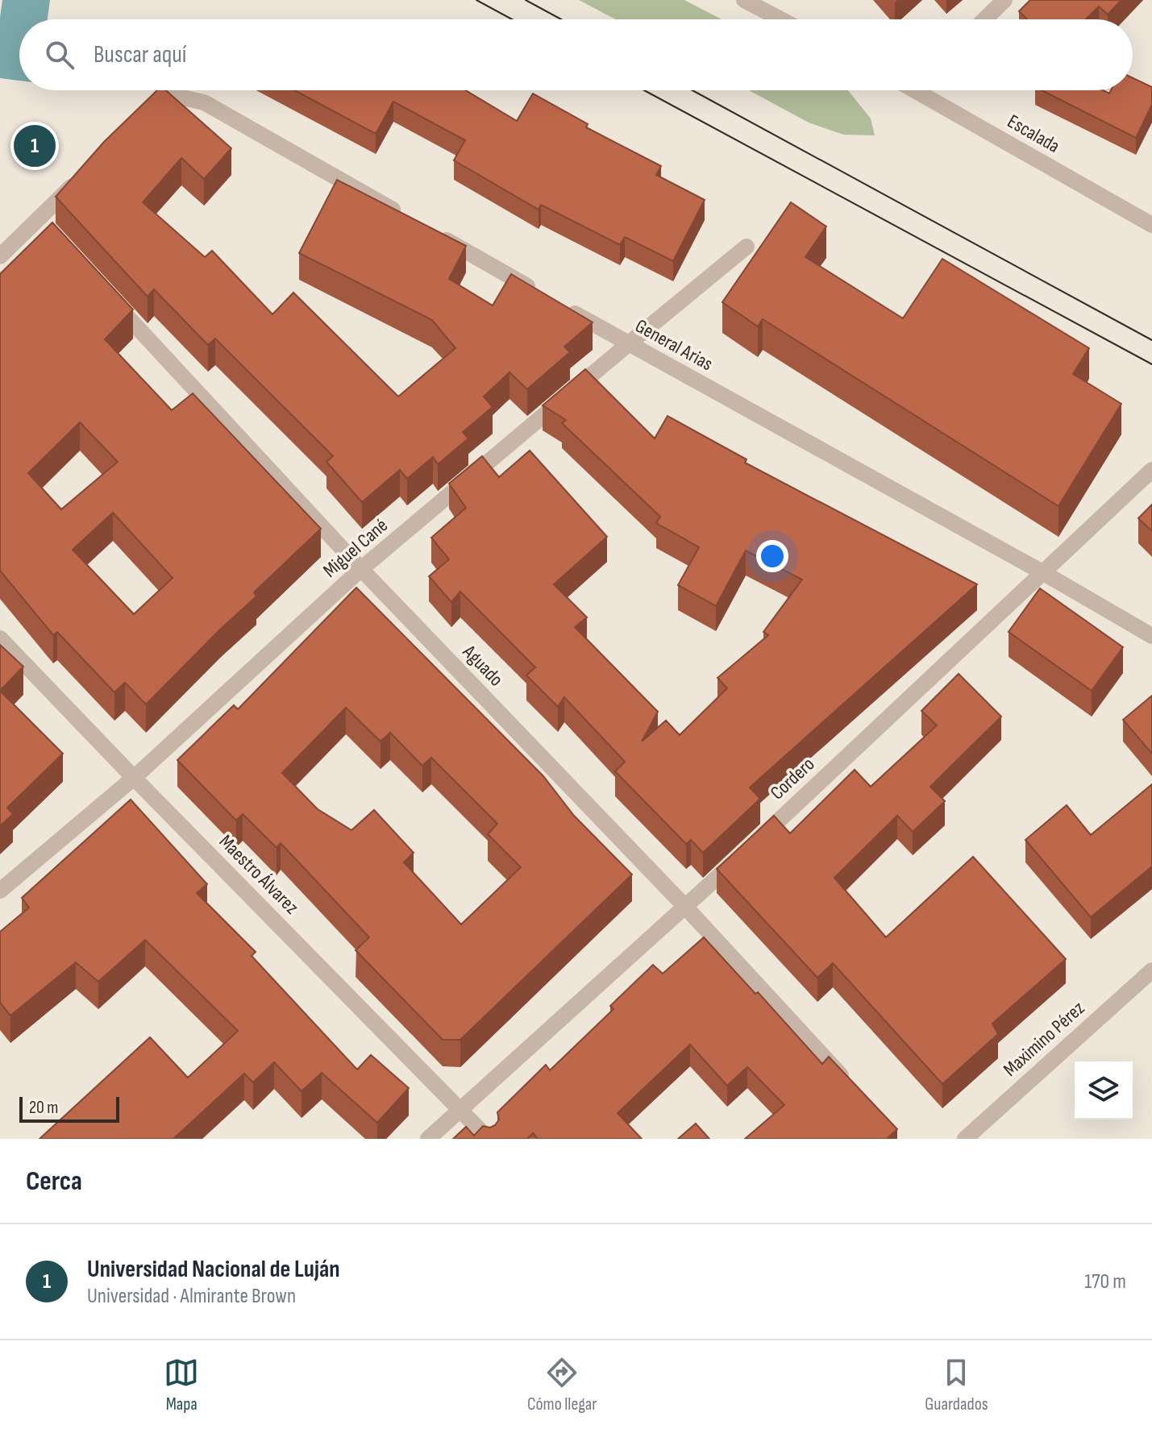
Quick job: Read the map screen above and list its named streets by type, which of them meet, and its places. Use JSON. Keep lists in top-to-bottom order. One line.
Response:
{"streets":{"street":["Escalada","General Arias","Miguel Cané","Aguado","Cordero","Maestro Álvarez","Maximino Pérez"]},"crossings":[["General Arias","Miguel Cané"],["General Arias","Cordero"],["Miguel Cané","Aguado"],["Miguel Cané","Maestro Álvarez"],["Aguado","Cordero"],["Cordero","Maestro Álvarez"]],"scale_bar":"20 m","page":{"search":"Buscar aquí","pins":"1","scale":"20 m","heading":"Cerca","list":[{"mark":"1","name":"Universidad Nacional de Luján","note":"Universidad · Almirante Brown","value":"170 m"}],"nav":["Mapa","Cómo llegar","Guardados"]}}
